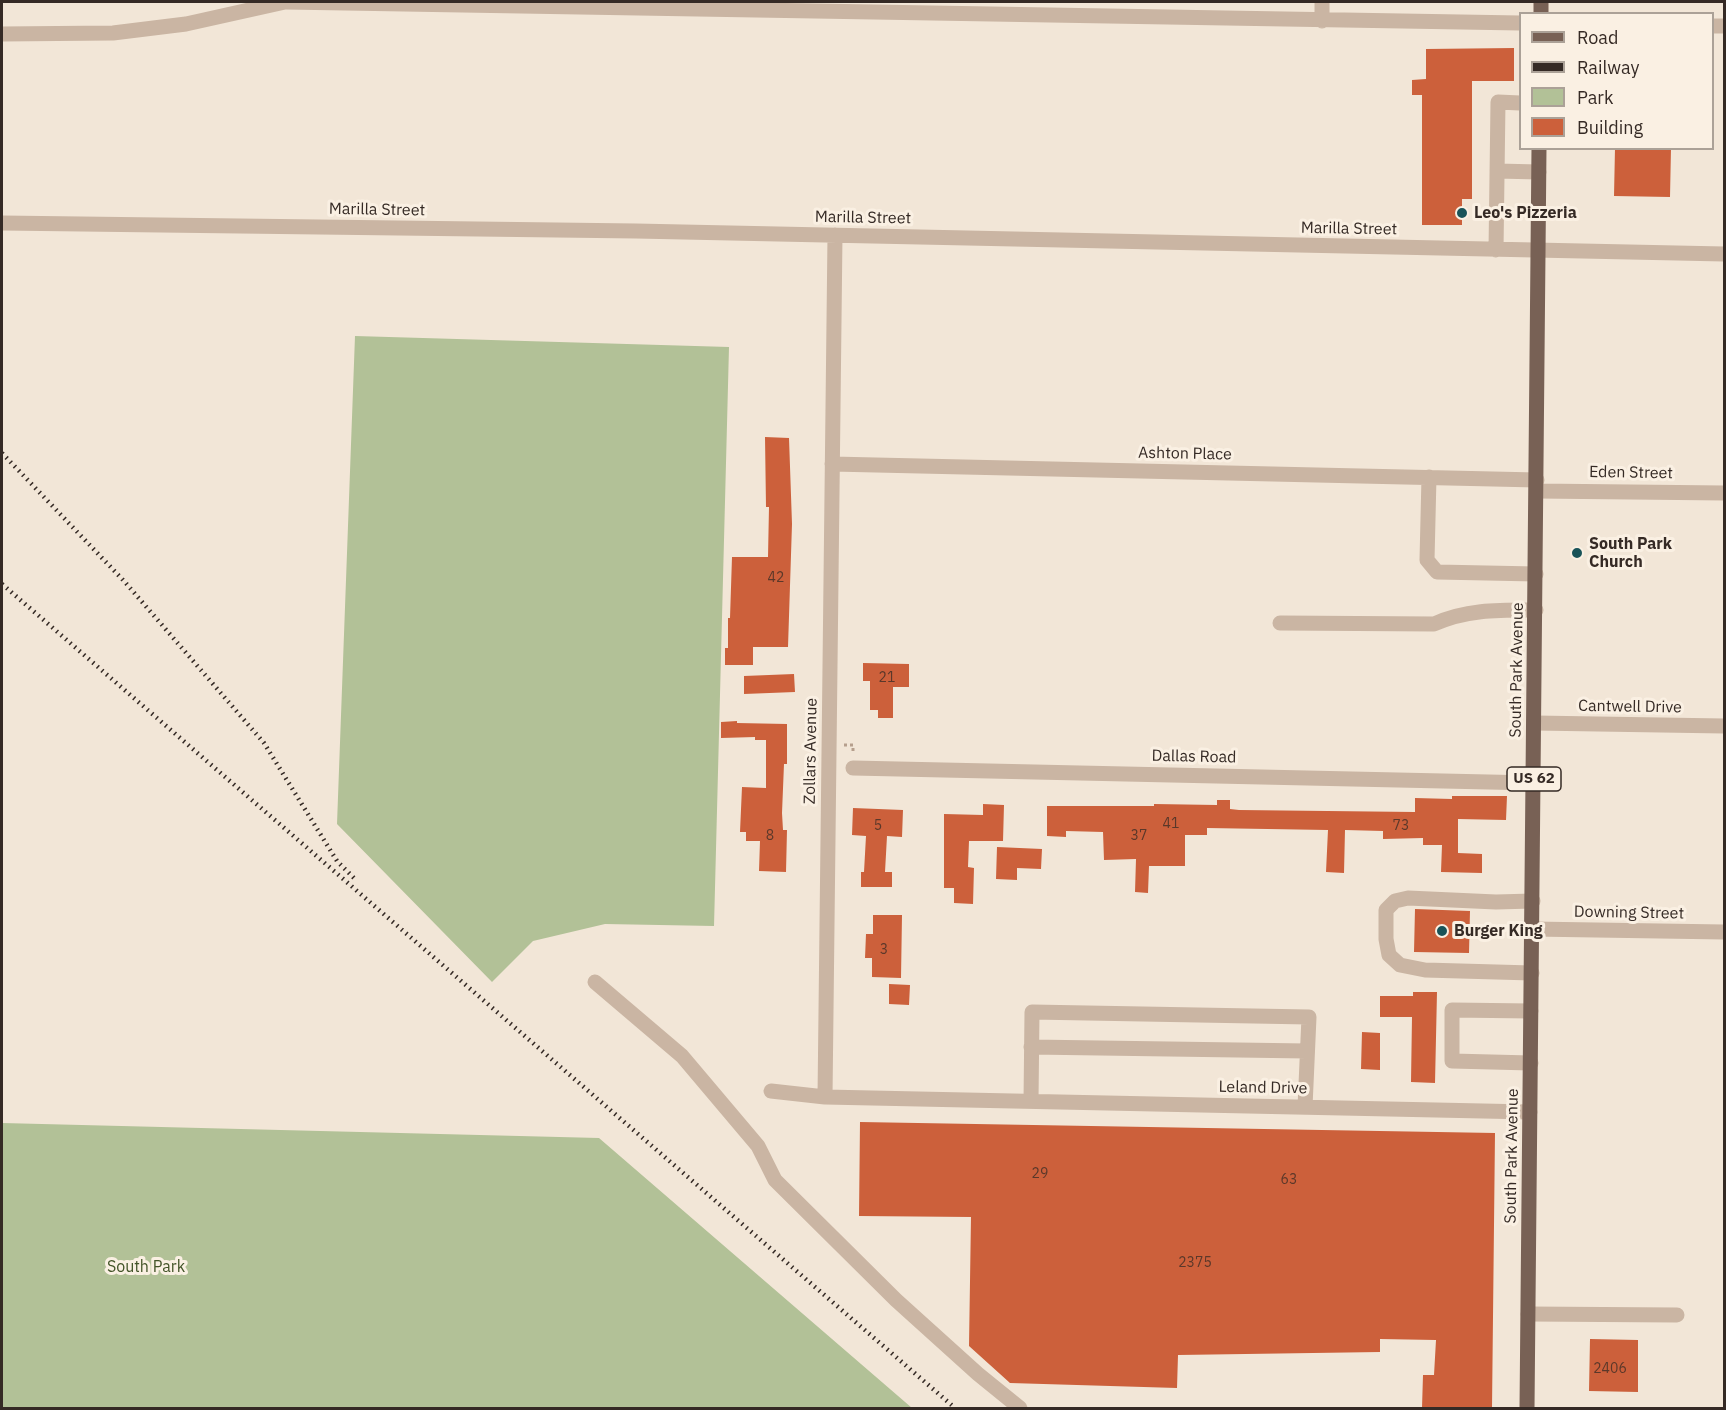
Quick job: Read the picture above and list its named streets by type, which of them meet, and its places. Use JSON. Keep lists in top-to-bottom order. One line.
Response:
{"streets":{"main road":["South Park Avenue","US 62"],"street":["Marilla Street","Ashton Place","Eden Street","Cantwell Drive","Zollars Avenue","Dallas Road","Downing Street","Leland Drive"]},"crossings":[["Marilla Street","South Park Avenue"],["Marilla Street","Zollars Avenue"],["Ashton Place","Eden Street"],["Ashton Place","South Park Avenue"],["Ashton Place","Zollars Avenue"],["Eden Street","South Park Avenue"],["South Park Avenue","Cantwell Drive"],["South Park Avenue","Dallas Road"],["South Park Avenue","Downing Street"],["South Park Avenue","Leland Drive"],["Zollars Avenue","Leland Drive"]],"parks":["South Park"],"places":["Leo's Pizzeria","South Park Church","Burger King"],"house_numbers":["42","21","41","5","73","8","37","3","29","63","2375","2406"],"legend":["Road","Railway","Park","Building"]}
